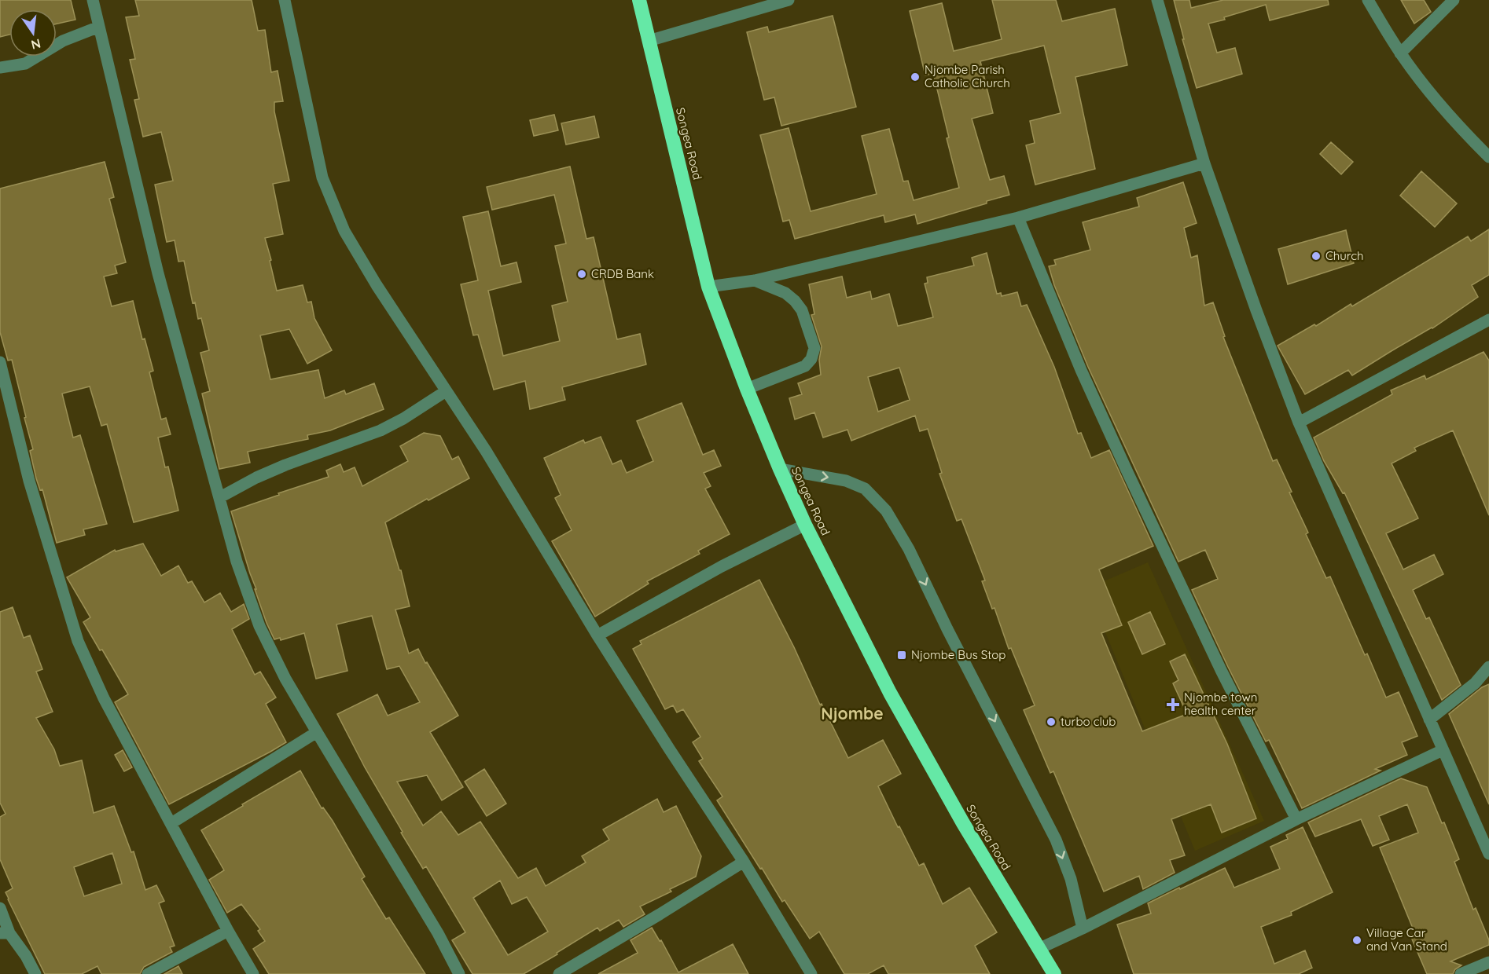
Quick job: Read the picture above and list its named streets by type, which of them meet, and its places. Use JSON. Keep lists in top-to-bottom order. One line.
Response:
{"streets":{"highway":["Songea Road"]},"districts":["Njombe"],"places":{"other":["Njombe Parish Catholic Church","Church","CRDB Bank","turbo club","Village Car and Van Stand"],"transit":["Njombe Bus Stop"],"health":["Njombe town health center"]},"north":"bottom"}
